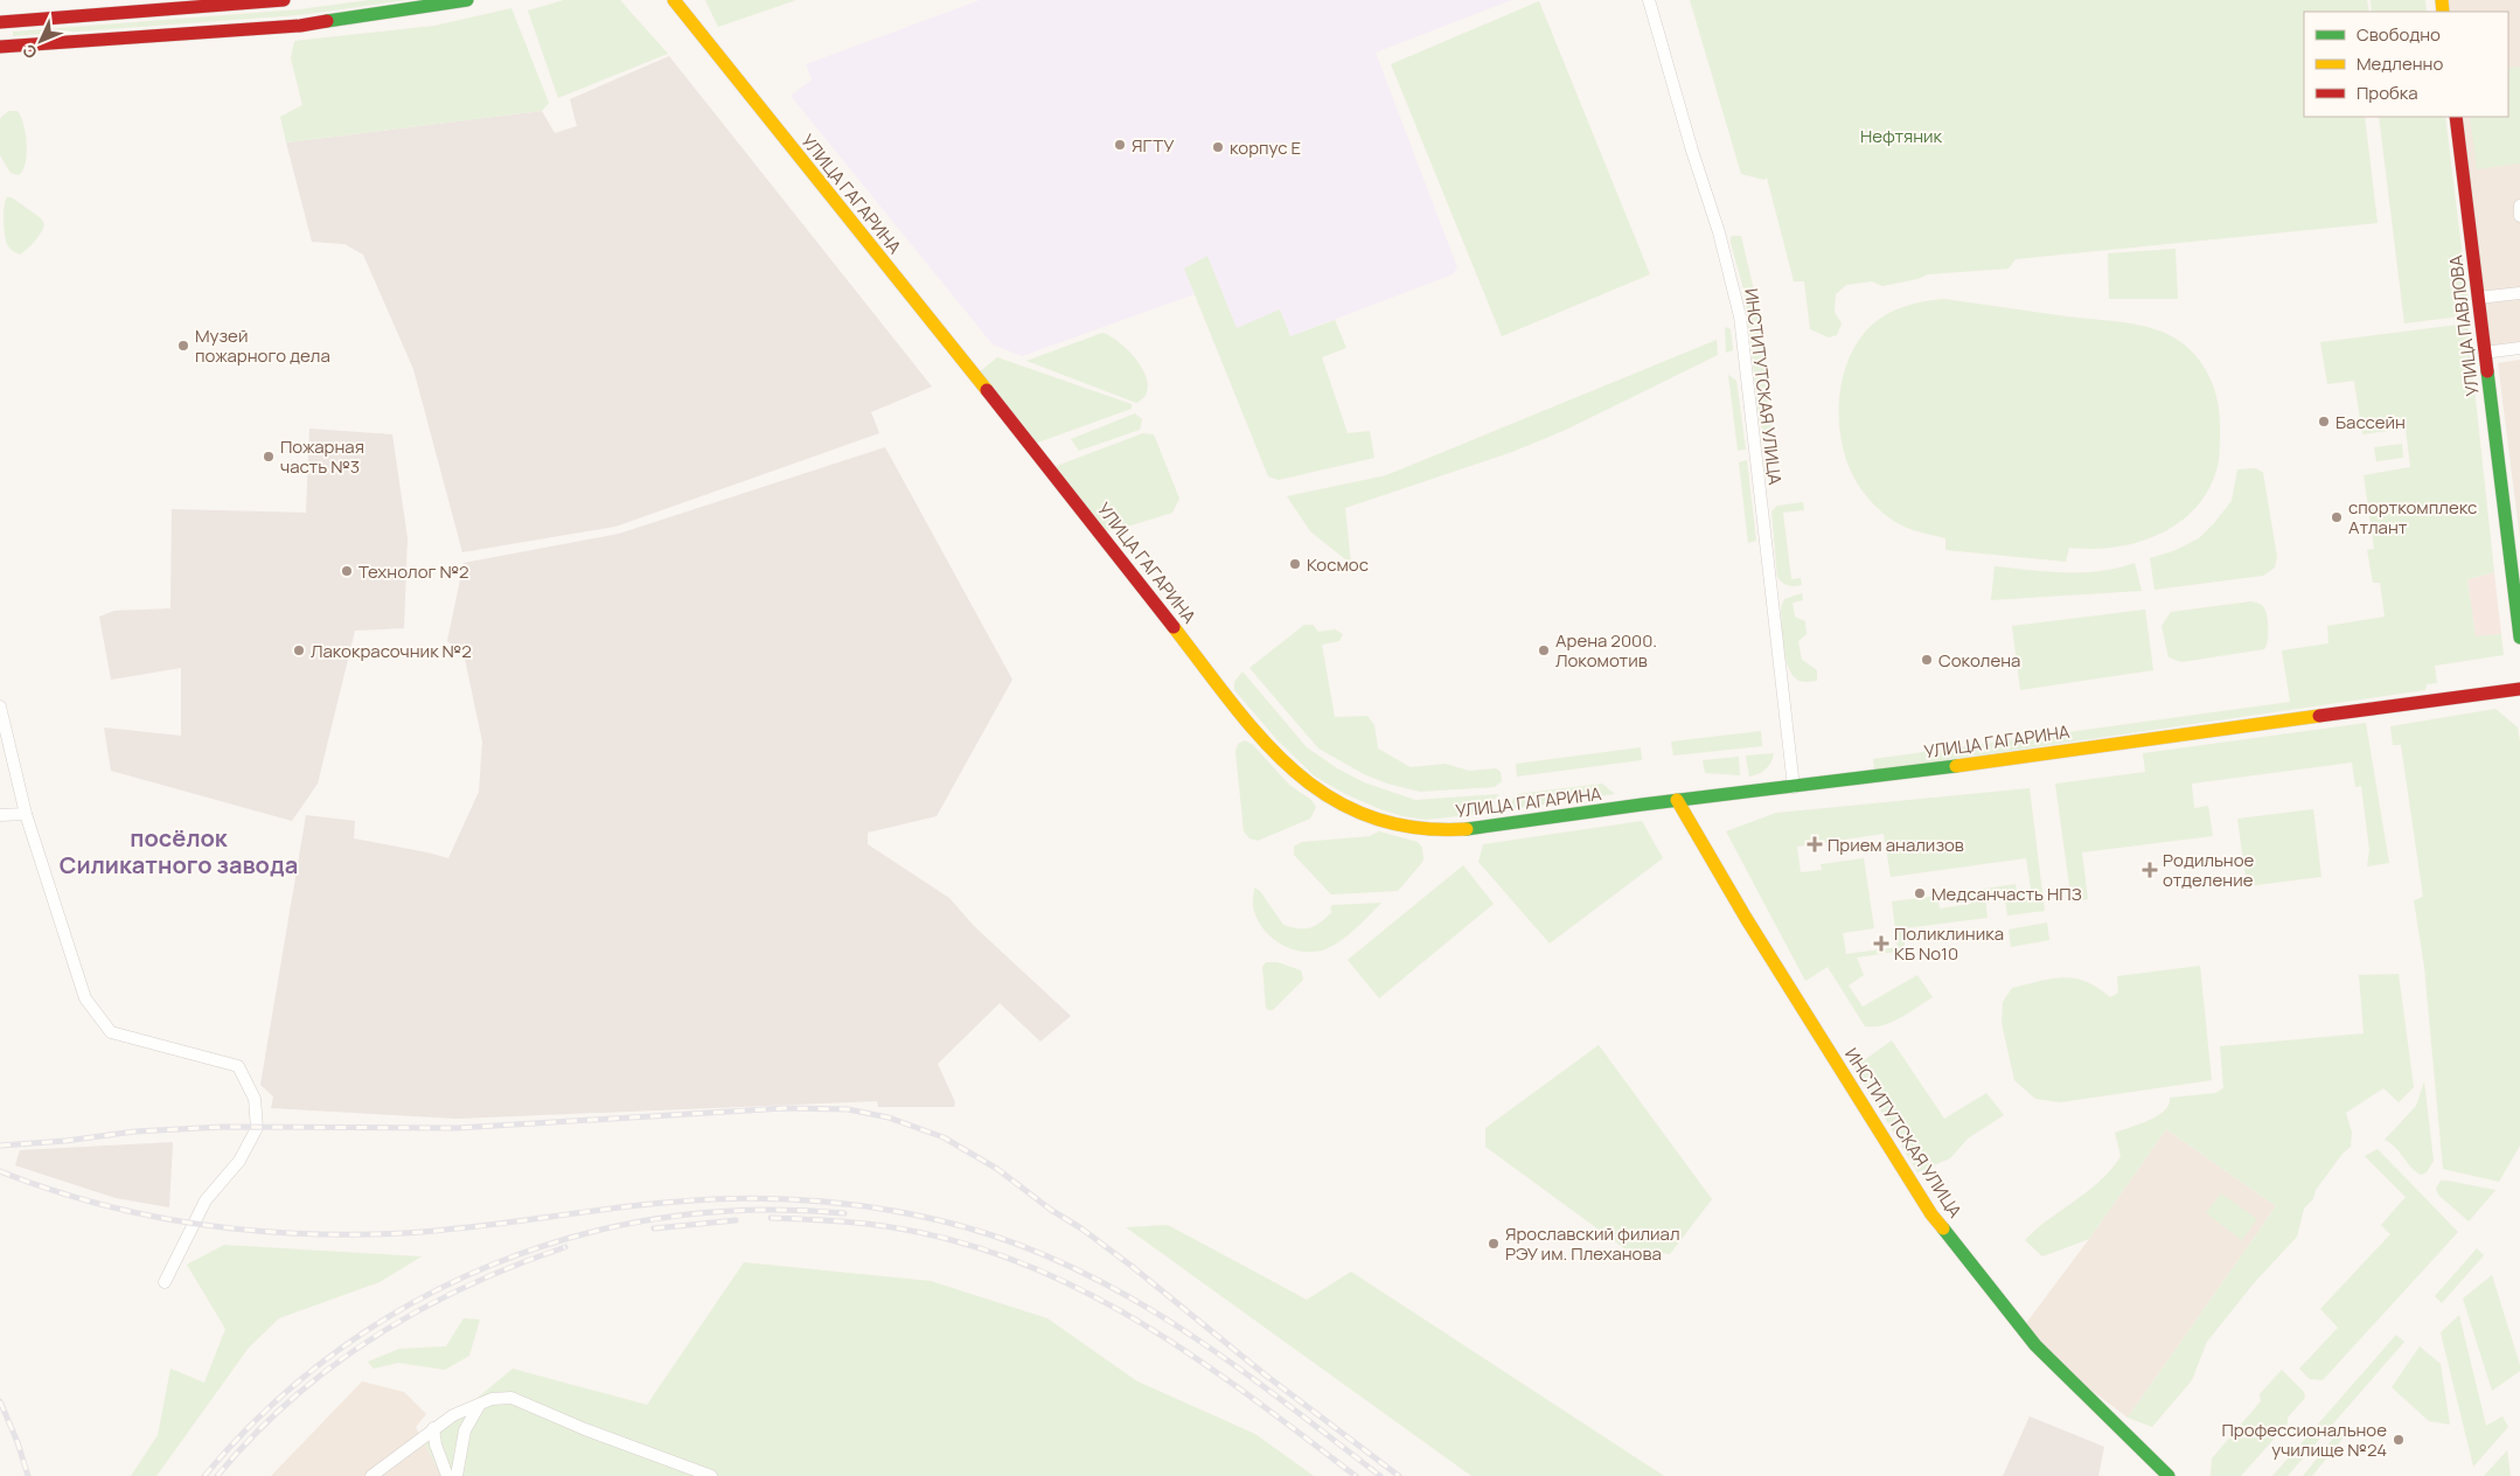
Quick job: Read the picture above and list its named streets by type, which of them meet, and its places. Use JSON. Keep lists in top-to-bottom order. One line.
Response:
{"streets":{"main road":["УЛИЦА ГАГАРИНА","УЛИЦА ПАВЛОВА","ИНСТИТУТСКАЯ УЛИЦА"]},"crossings":[["УЛИЦА ГАГАРИНА","ИНСТИТУТСКАЯ УЛИЦА"]],"districts":["посёлок Силикатного завода"],"parks":["Нефтяник"],"places":{"other":["ЯГТУ","корпус Е","Музей пожарного дела","Бассейн","Пожарная часть №3","спорткомплекс Атлант","Космос","Технолог №2","Лакокрасочник №2","Арена 2000. Локомотив","Соколена","Медсанчасть НПЗ","Ярославский филиал РЭУ им. Плеханова","Профессиональное училище №24"],"health":["Прием анализов","Родильное отделение","Поликлиника КБ No10"]},"legend":["Свободно","Медленно","Пробка"],"north":"bottom left"}
